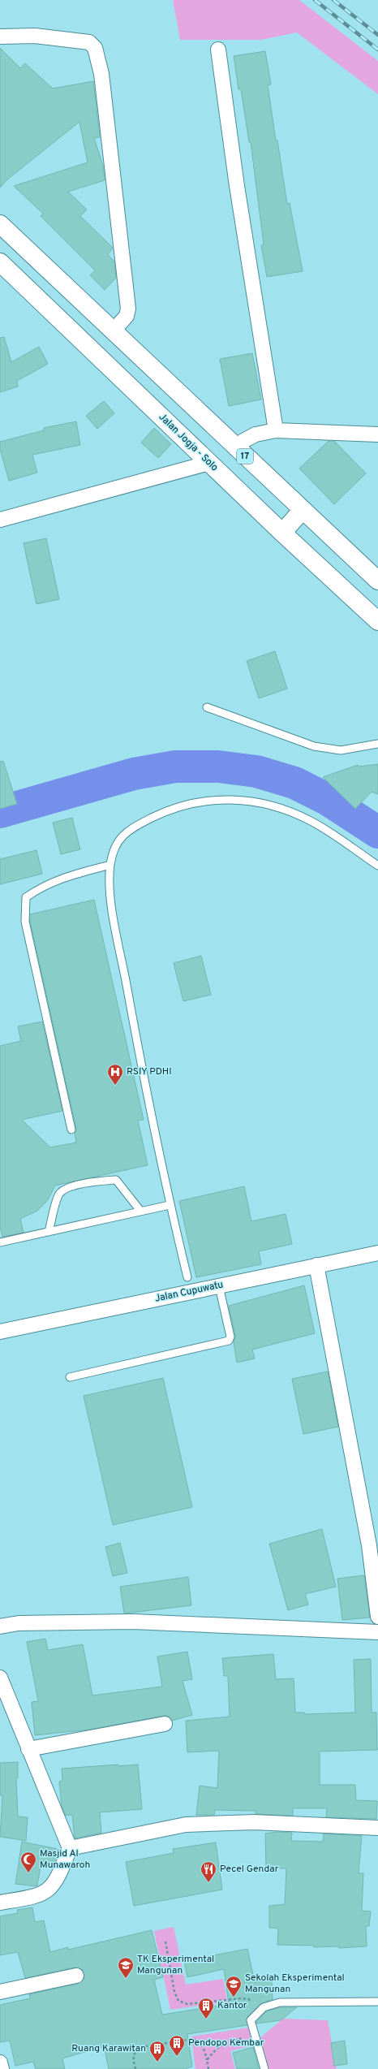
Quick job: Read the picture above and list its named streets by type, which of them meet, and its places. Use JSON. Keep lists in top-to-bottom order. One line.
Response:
{"streets":{"highway":["Jalan Jogja - Solo","17"],"street":["Jalan Cupuwatu"]},"places":{"hospital":["RSIY PDHI"],"mosque":["Masjid Al Munawaroh"],"restaurant":["Pecel Gendar"],"school or university":["TK Eksperimental Mangunan","Sekolah Eksperimental Mangunan"],"building":["Kantor","Pendopo Kembar","Ruang Karawitan"]}}
